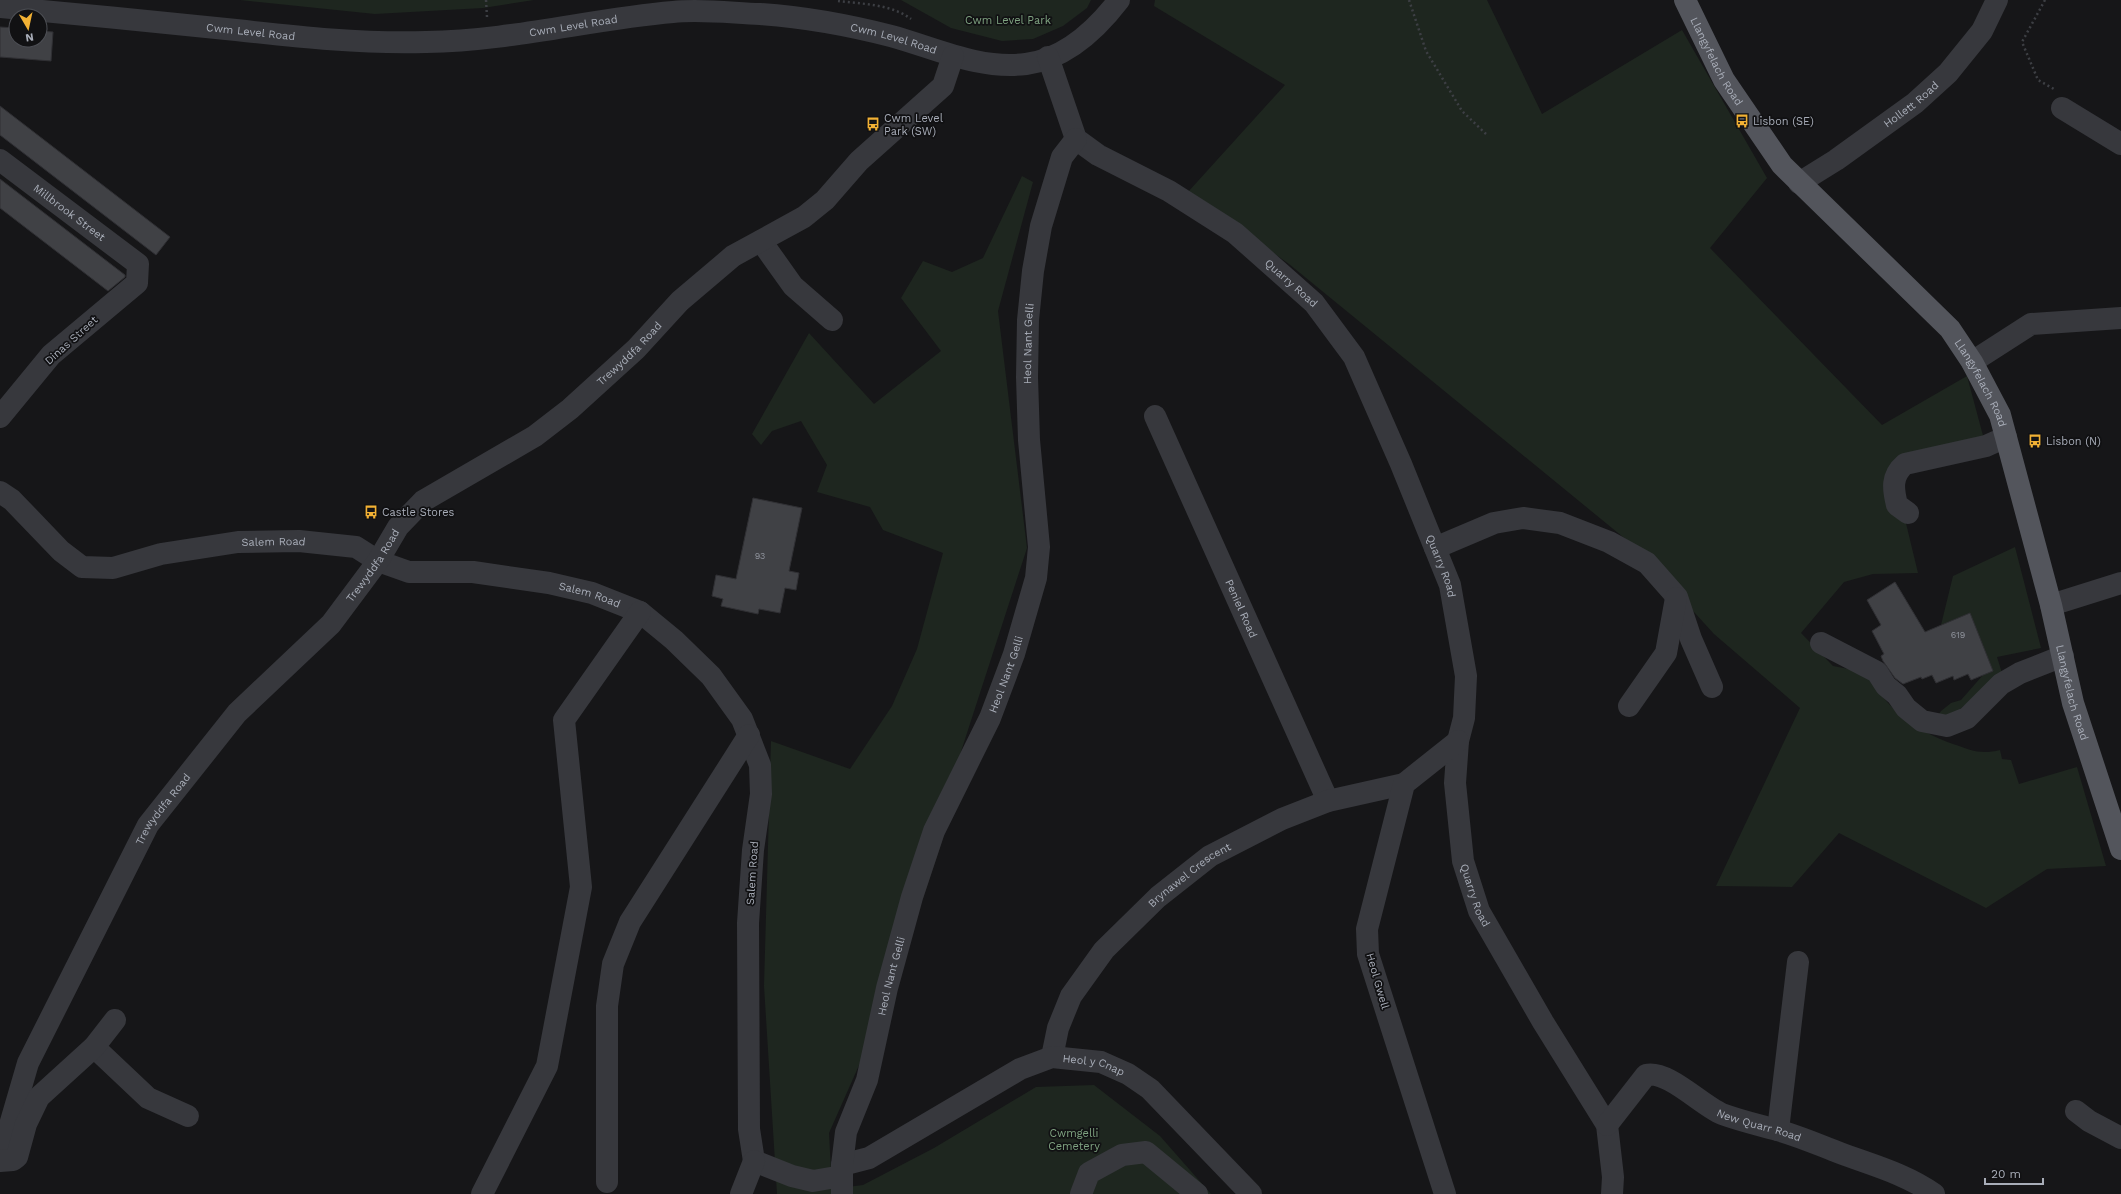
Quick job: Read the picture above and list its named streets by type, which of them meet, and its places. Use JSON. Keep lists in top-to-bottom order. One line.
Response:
{"streets":{"main road":["Llangyfelach Road"],"street":["Cwm Level Road","Hollett Road","Millbrook Street","Quarry Road","Dinas Street","Heol Nant Gelli","Trewyddfa Road","Salem Road","Peniel Road","Brynawel Crescent","Heol Gwell","Heol y Cnap","New Quarr Road"]},"crossings":[["Cwm Level Road","Trewyddfa Road"],["Llangyfelach Road","Hollett Road"],["Millbrook Street","Dinas Street"],["Quarry Road","Heol Nant Gelli"],["Quarry Road","New Quarr Road"],["Heol Nant Gelli","Heol y Cnap"],["Trewyddfa Road","Salem Road"],["Salem Road","Heol y Cnap"],["Peniel Road","Brynawel Crescent"],["Brynawel Crescent","Heol Gwell"],["Brynawel Crescent","Heol y Cnap"]],"parks":["Cwm Level Park","Cwmgelli Cemetery"],"places":{"bus stop":["Lisbon (SE)","Cwm Level Park (SW)","Lisbon (N)","Castle Stores"]},"house_numbers":["93","619"],"scale_bar":"20 m","north":"bottom"}
